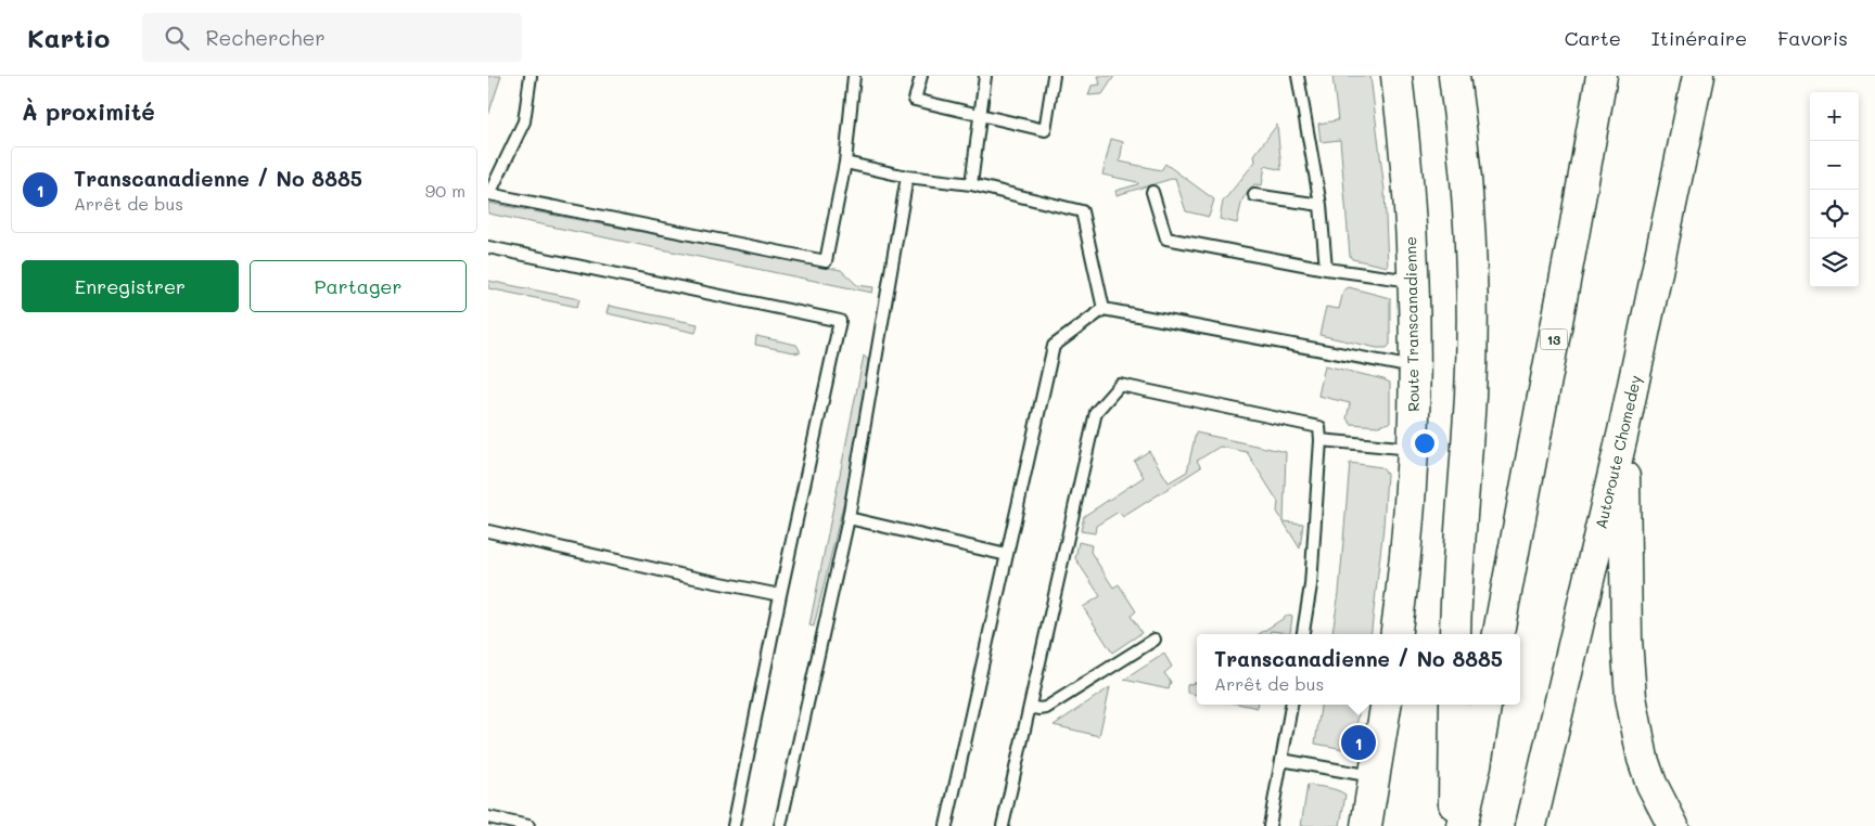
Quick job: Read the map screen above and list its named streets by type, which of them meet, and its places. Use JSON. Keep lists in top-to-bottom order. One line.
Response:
{"streets":{"main road":["Route Transcanadienne","13","Autoroute Chomedey"]},"page":{"header":"Kartio","search":"Rechercher","nav":["Carte","Itinéraire","Favoris"],"heading":"À proximité","map_buttons":["+","−"],"list":[{"mark":"1","name":"Transcanadienne / No 8885","note":"Arrêt de bus","value":"90 m"}],"buttons":["Enregistrer","Partager"],"popup":["Transcanadienne / No 8885","Arrêt de bus"],"pins":"1"}}
